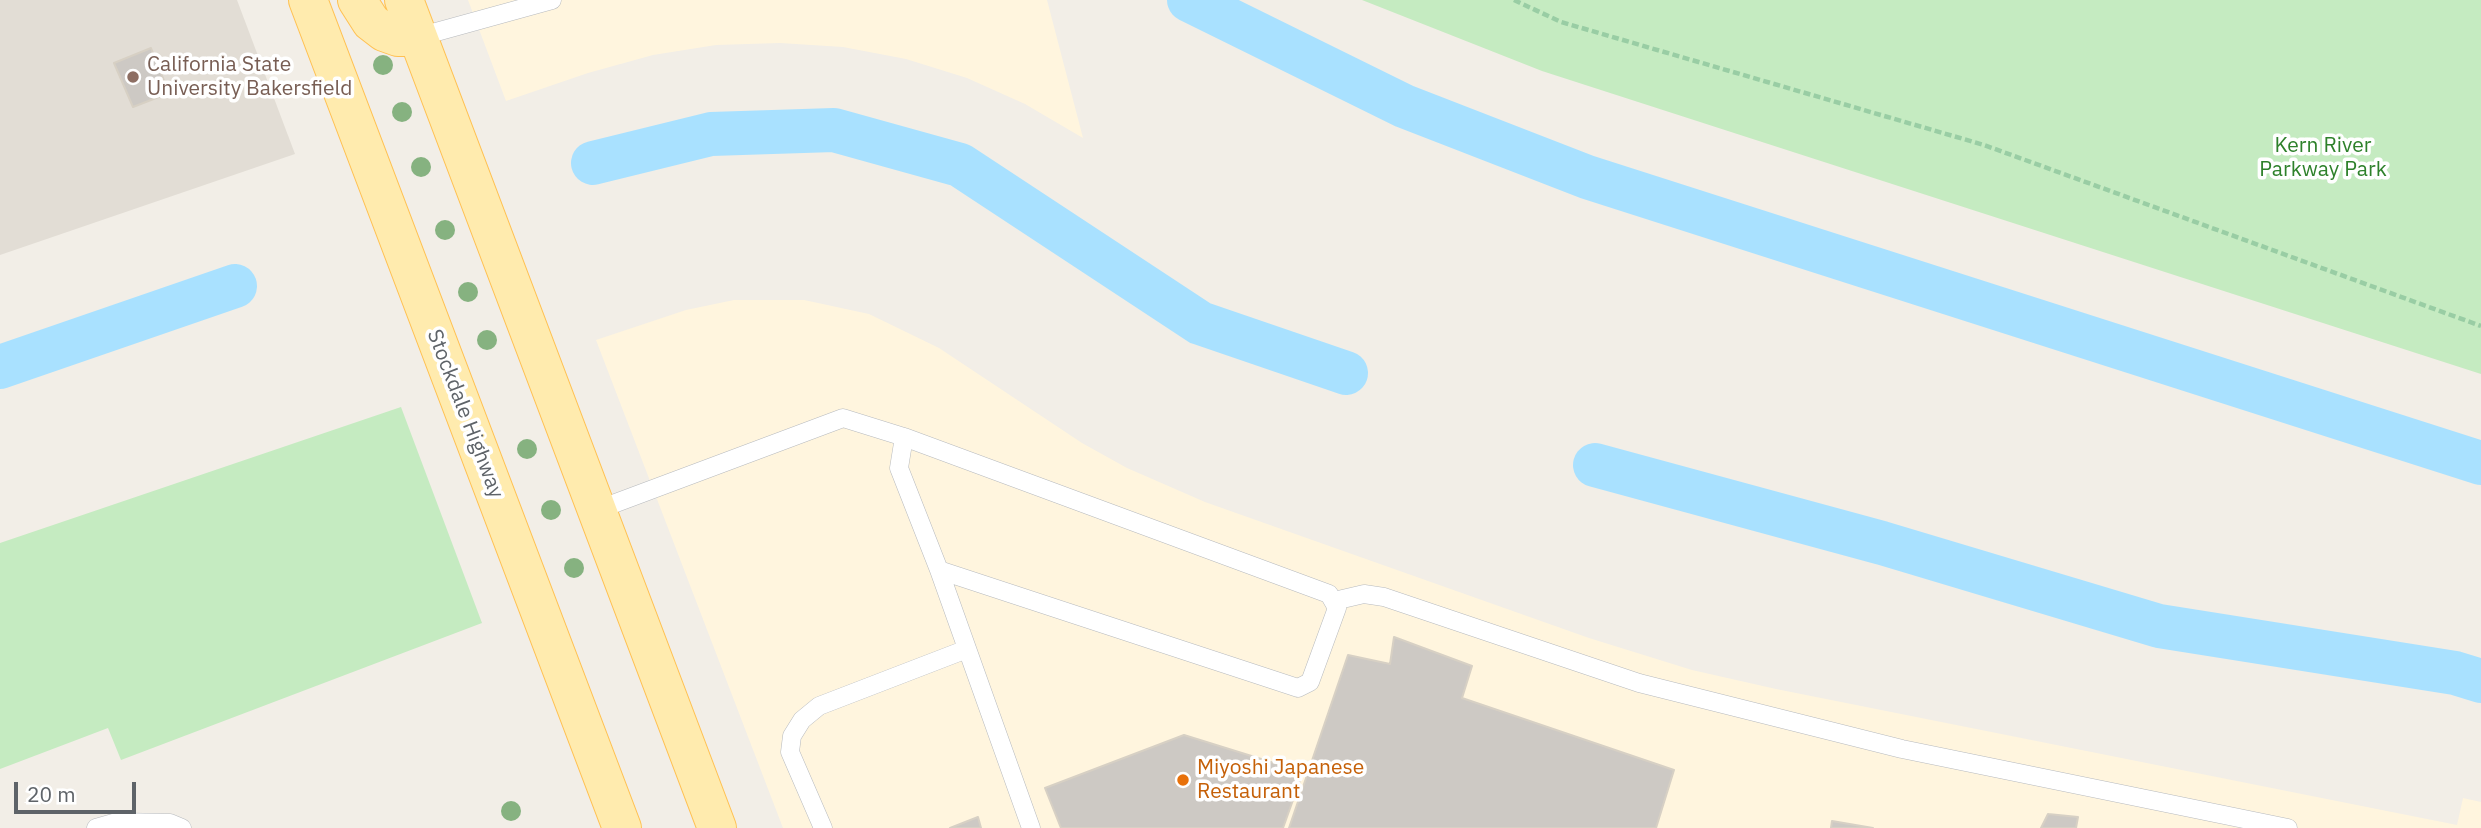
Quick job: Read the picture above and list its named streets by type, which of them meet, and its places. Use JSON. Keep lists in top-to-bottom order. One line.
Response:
{"streets":{"main road":["Stockdale Highway"]},"parks":["Kern River Parkway Park"],"places":["California State University Bakersfield","Miyoshi Japanese Restaurant"],"scale_bar":"20 m"}
